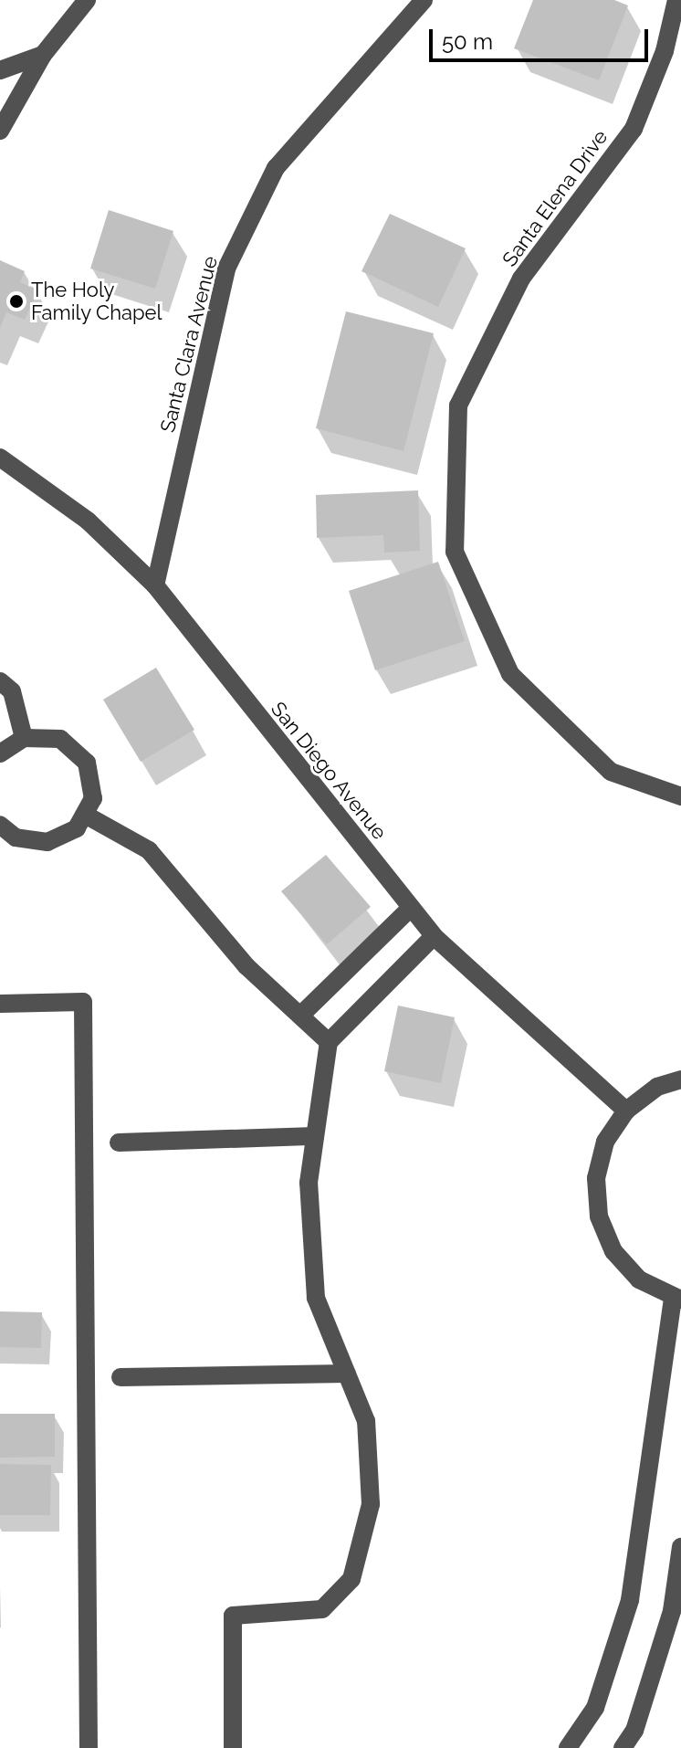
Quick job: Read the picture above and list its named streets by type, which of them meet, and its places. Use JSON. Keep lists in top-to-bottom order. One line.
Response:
{"streets":{"street":["Santa Elena Drive","Santa Clara Avenue","San Diego Avenue"]},"crossings":[["Santa Clara Avenue","San Diego Avenue"]],"places":["The Holy Family Chapel"],"scale_bar":"50 m"}
